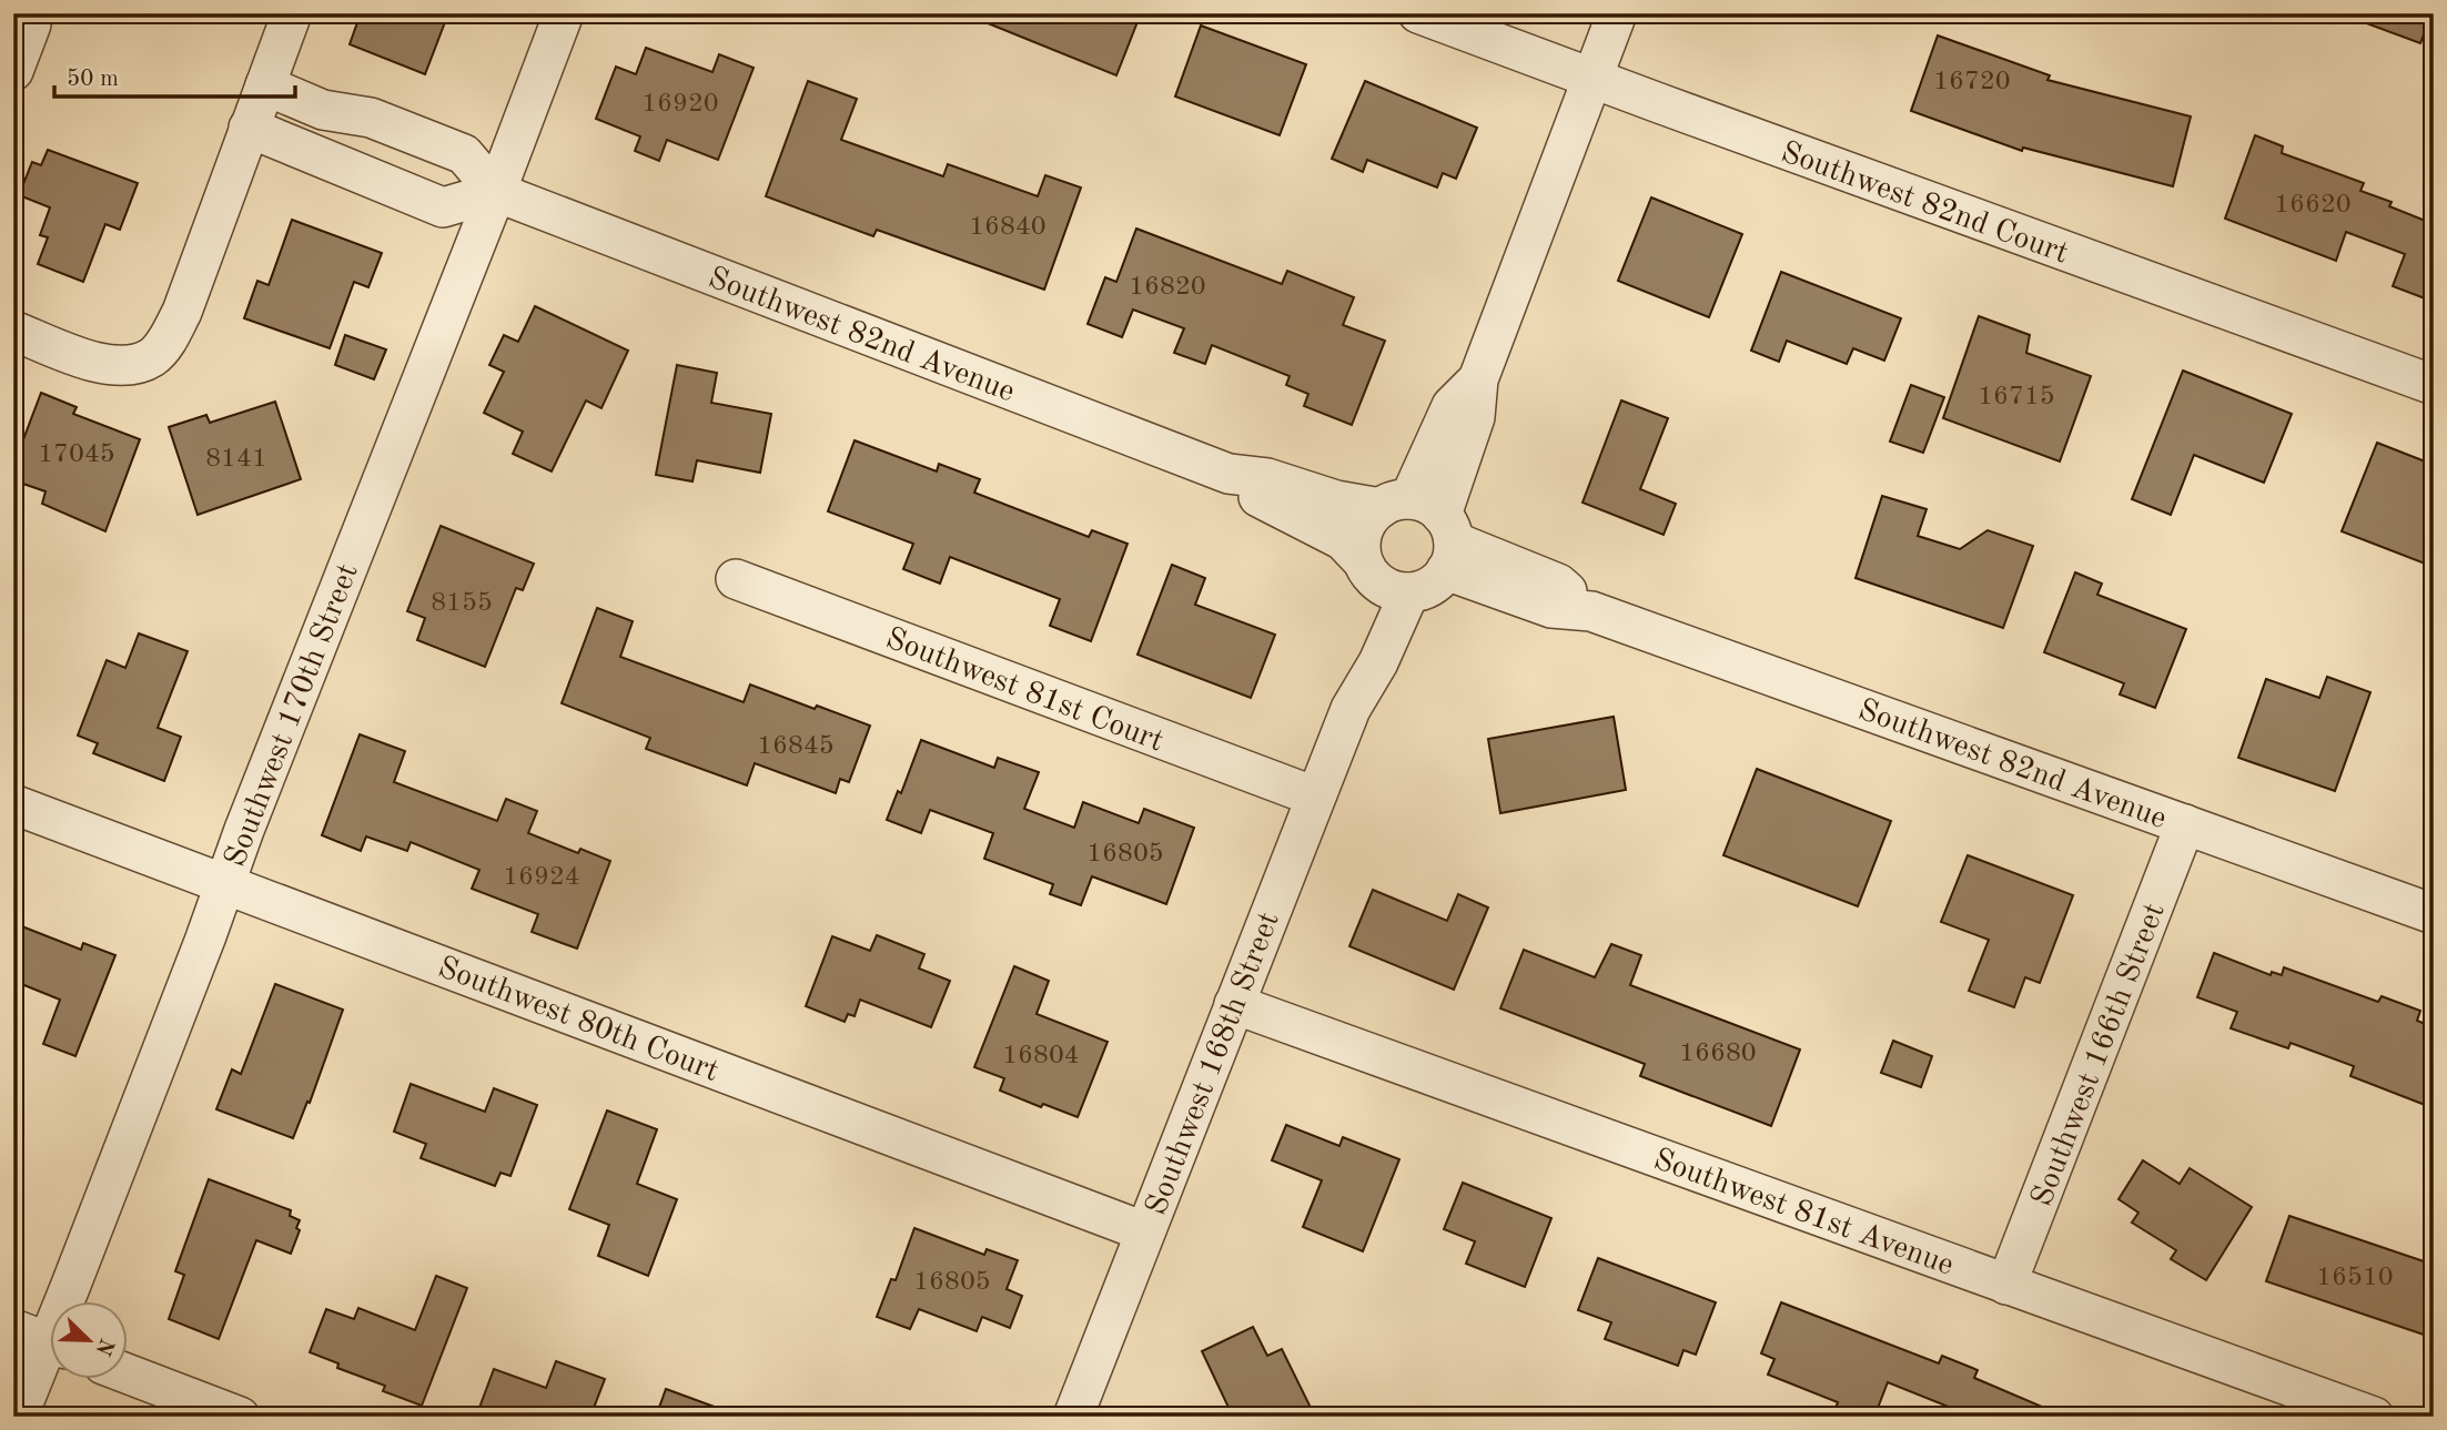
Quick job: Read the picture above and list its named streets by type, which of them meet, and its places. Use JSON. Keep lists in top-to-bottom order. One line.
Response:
{"streets":{"street":["Southwest 82nd Court","Southwest 82nd Avenue","Southwest 81st Court","Southwest 170th Street","Southwest 80th Court","Southwest 166th Street","Southwest 168th Street","Southwest 81st Avenue"]},"crossings":[["Southwest 82nd Avenue","Southwest 170th Street"],["Southwest 82nd Avenue","Southwest 166th Street"],["Southwest 82nd Avenue","Southwest 168th Street"],["Southwest 81st Court","Southwest 168th Street"],["Southwest 170th Street","Southwest 80th Court"],["Southwest 80th Court","Southwest 168th Street"],["Southwest 166th Street","Southwest 81st Avenue"],["Southwest 168th Street","Southwest 81st Avenue"]],"house_numbers":["16720","16920","16620","16840","16820","16715","17045","8141","8155","16845","16805","16924","16680","16804","16510","16805"],"scale_bar":"50 m","north":"bottom right"}
